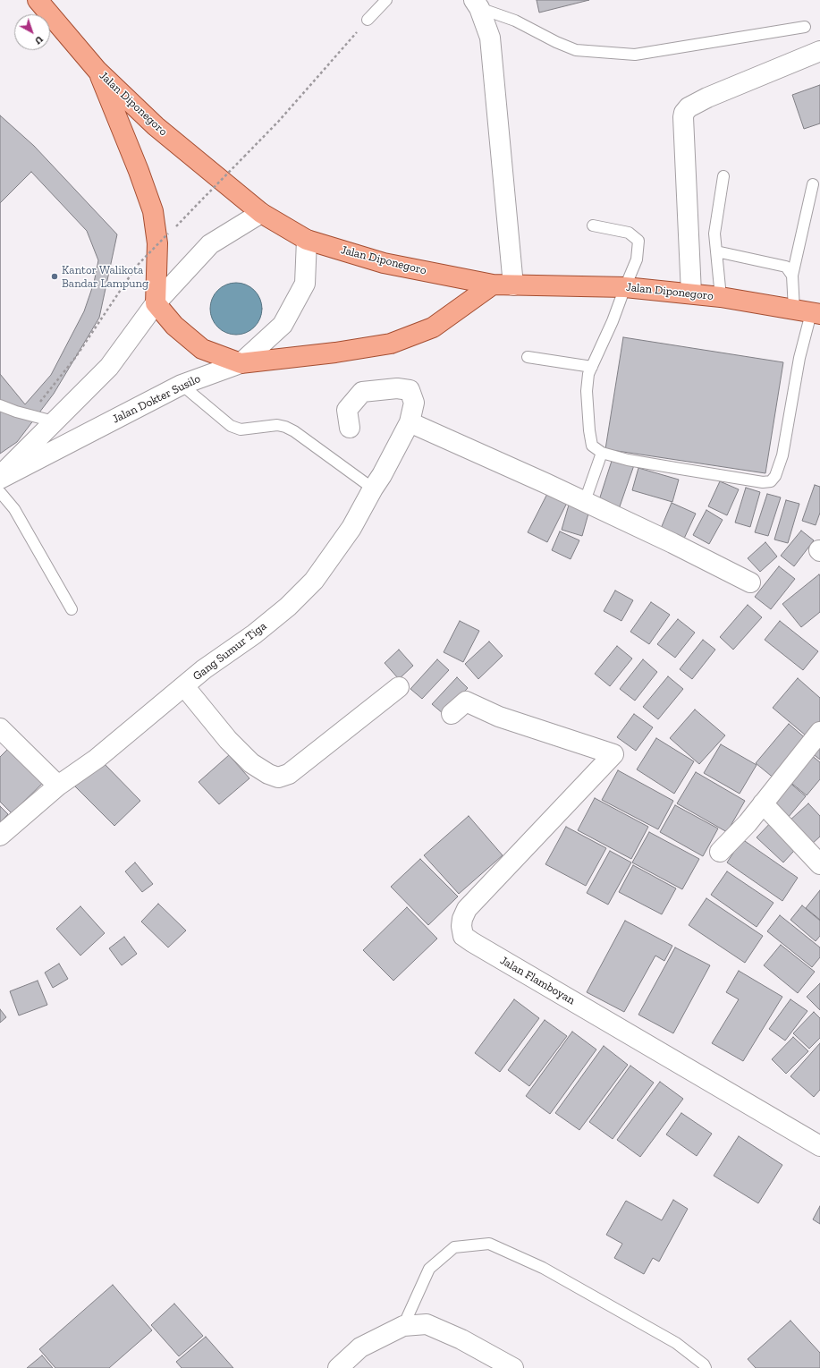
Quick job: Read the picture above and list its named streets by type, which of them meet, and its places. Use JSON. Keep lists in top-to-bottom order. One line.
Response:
{"streets":{"main road":["Jalan Diponegoro"],"street":["Jalan Dokter Susilo","Gang Sumur Tiga","Jalan Flamboyan"]},"crossings":[["Jalan Diponegoro","Jalan Dokter Susilo"]],"places":["Kantor Walikota Bandar Lampung"],"north":"bottom right"}
